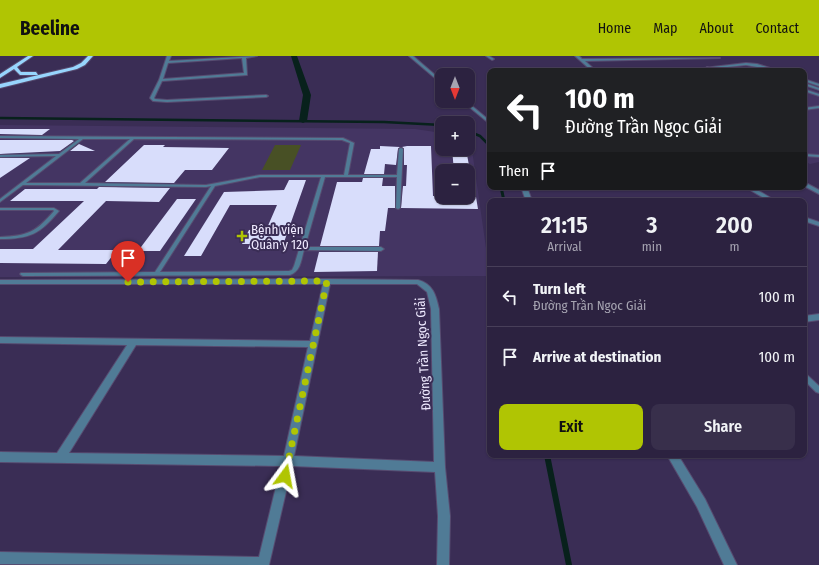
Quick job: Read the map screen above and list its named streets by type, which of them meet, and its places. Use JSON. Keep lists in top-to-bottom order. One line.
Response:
{"streets":{"street":["Đường Trần Ngọc Giải"]},"places":{"health":["Bệnh viện Quân y 120"]},"north":"bottom","page":{"header":"Beeline","nav":["Home","Map","About","Contact"],"map_buttons":["+","−"],"turn":["100 m","Đường Trần Ngọc Giải"],"then":"Then","eta":["21:15","Arrival","3","min","200","m"],"list":[{"name":"Turn left","note":"Đường Trần Ngọc Giải","value":"100 m"},{"name":"Arrive at destination","value":"100 m"}],"buttons":["Exit","Share"]}}
